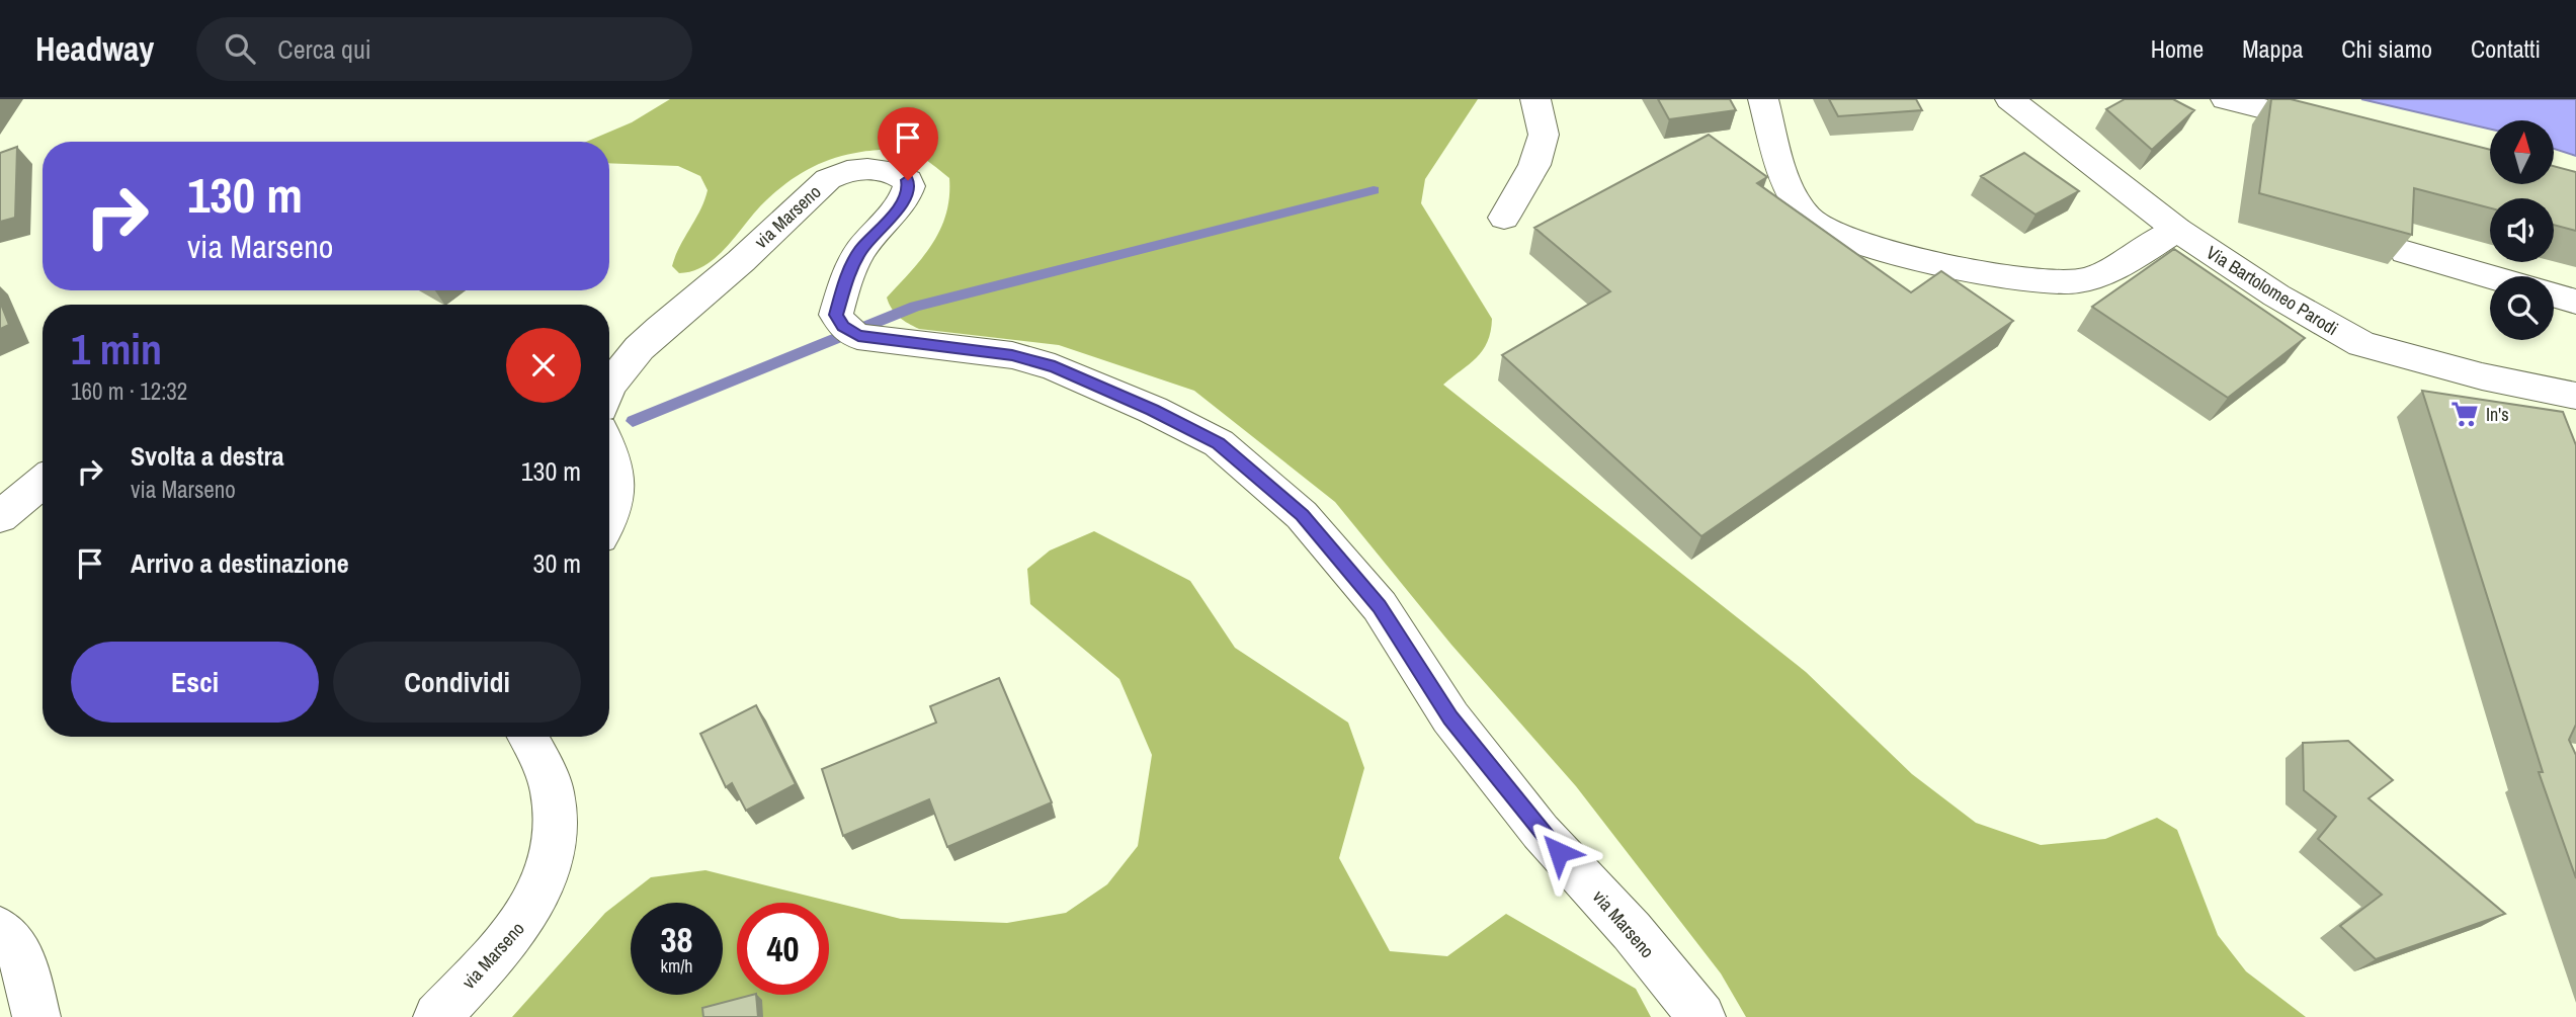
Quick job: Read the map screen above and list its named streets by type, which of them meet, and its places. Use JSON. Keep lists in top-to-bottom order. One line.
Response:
{"streets":{"street":["via Marseno","Via Bartolomeo Parodi"]},"places":{"supermarket":["In's"]},"north":"top","page":{"header":"Headway","search":"Cerca qui","nav":["Home","Mappa","Chi siamo","Contatti"],"turn":["130 m","via Marseno"],"heading":["1 min","160 m · 12:32"],"list":[{"name":"Svolta a destra","note":"via Marseno","value":"130 m"},{"name":"Arrivo a destinazione","value":"30 m"}],"buttons":["Esci","Condividi"],"speed":"38 km/h","limit":"40"}}
